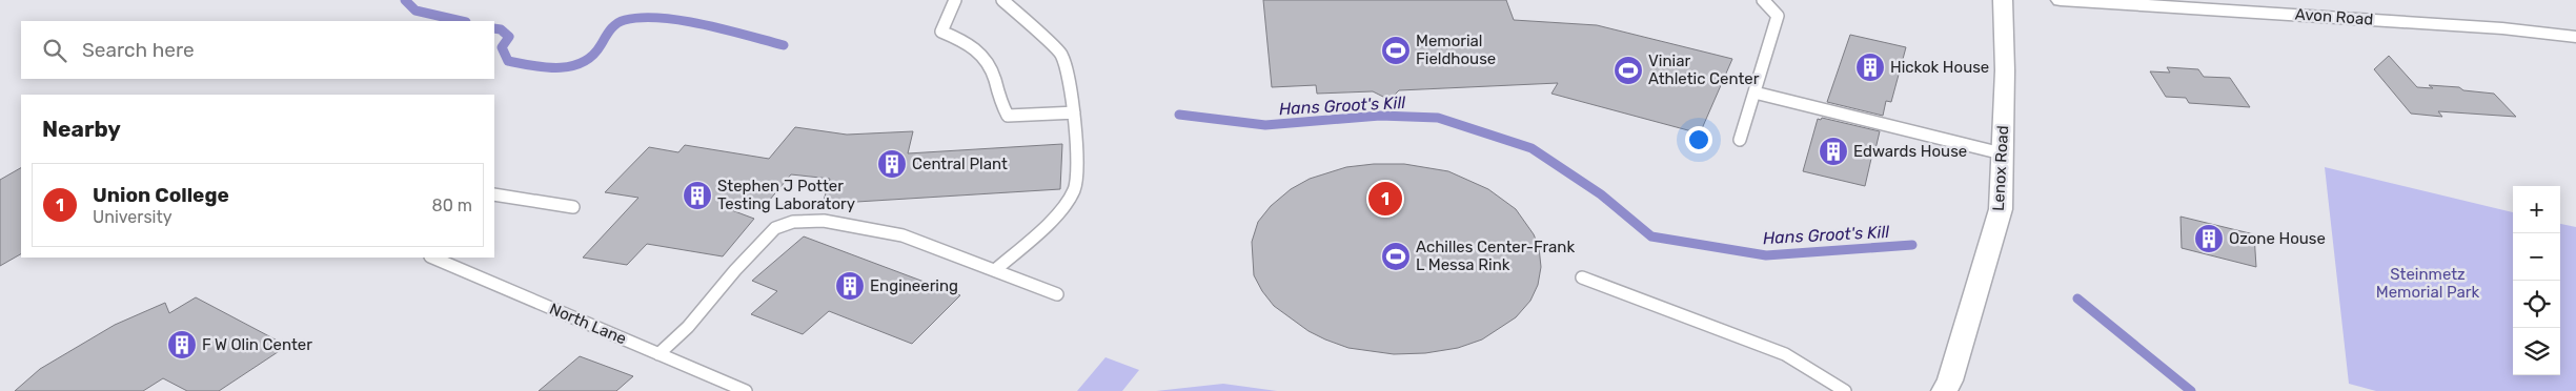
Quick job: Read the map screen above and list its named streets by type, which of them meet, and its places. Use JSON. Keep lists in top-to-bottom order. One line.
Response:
{"streets":{"street":["Avon Road","Lenox Road"],"lane":["North Lane"]},"water":["Hans Groot's Kill"],"parks":["Steinmetz Memorial Park"],"places":{"sports":["Memorial Fieldhouse","Viniar Athletic Center","Achilles Center-Frank L Messa Rink"],"building":["Hickok House","Edwards House","Central Plant","Stephen J Potter Testing Laboratory","Ozone House","Engineering","F W Olin Center"]},"page":{"search":"Search here","heading":"Nearby","list":[{"mark":"1","name":"Union College","note":"University","value":"80 m"}],"pins":"1","map_buttons":["+","−"]}}
